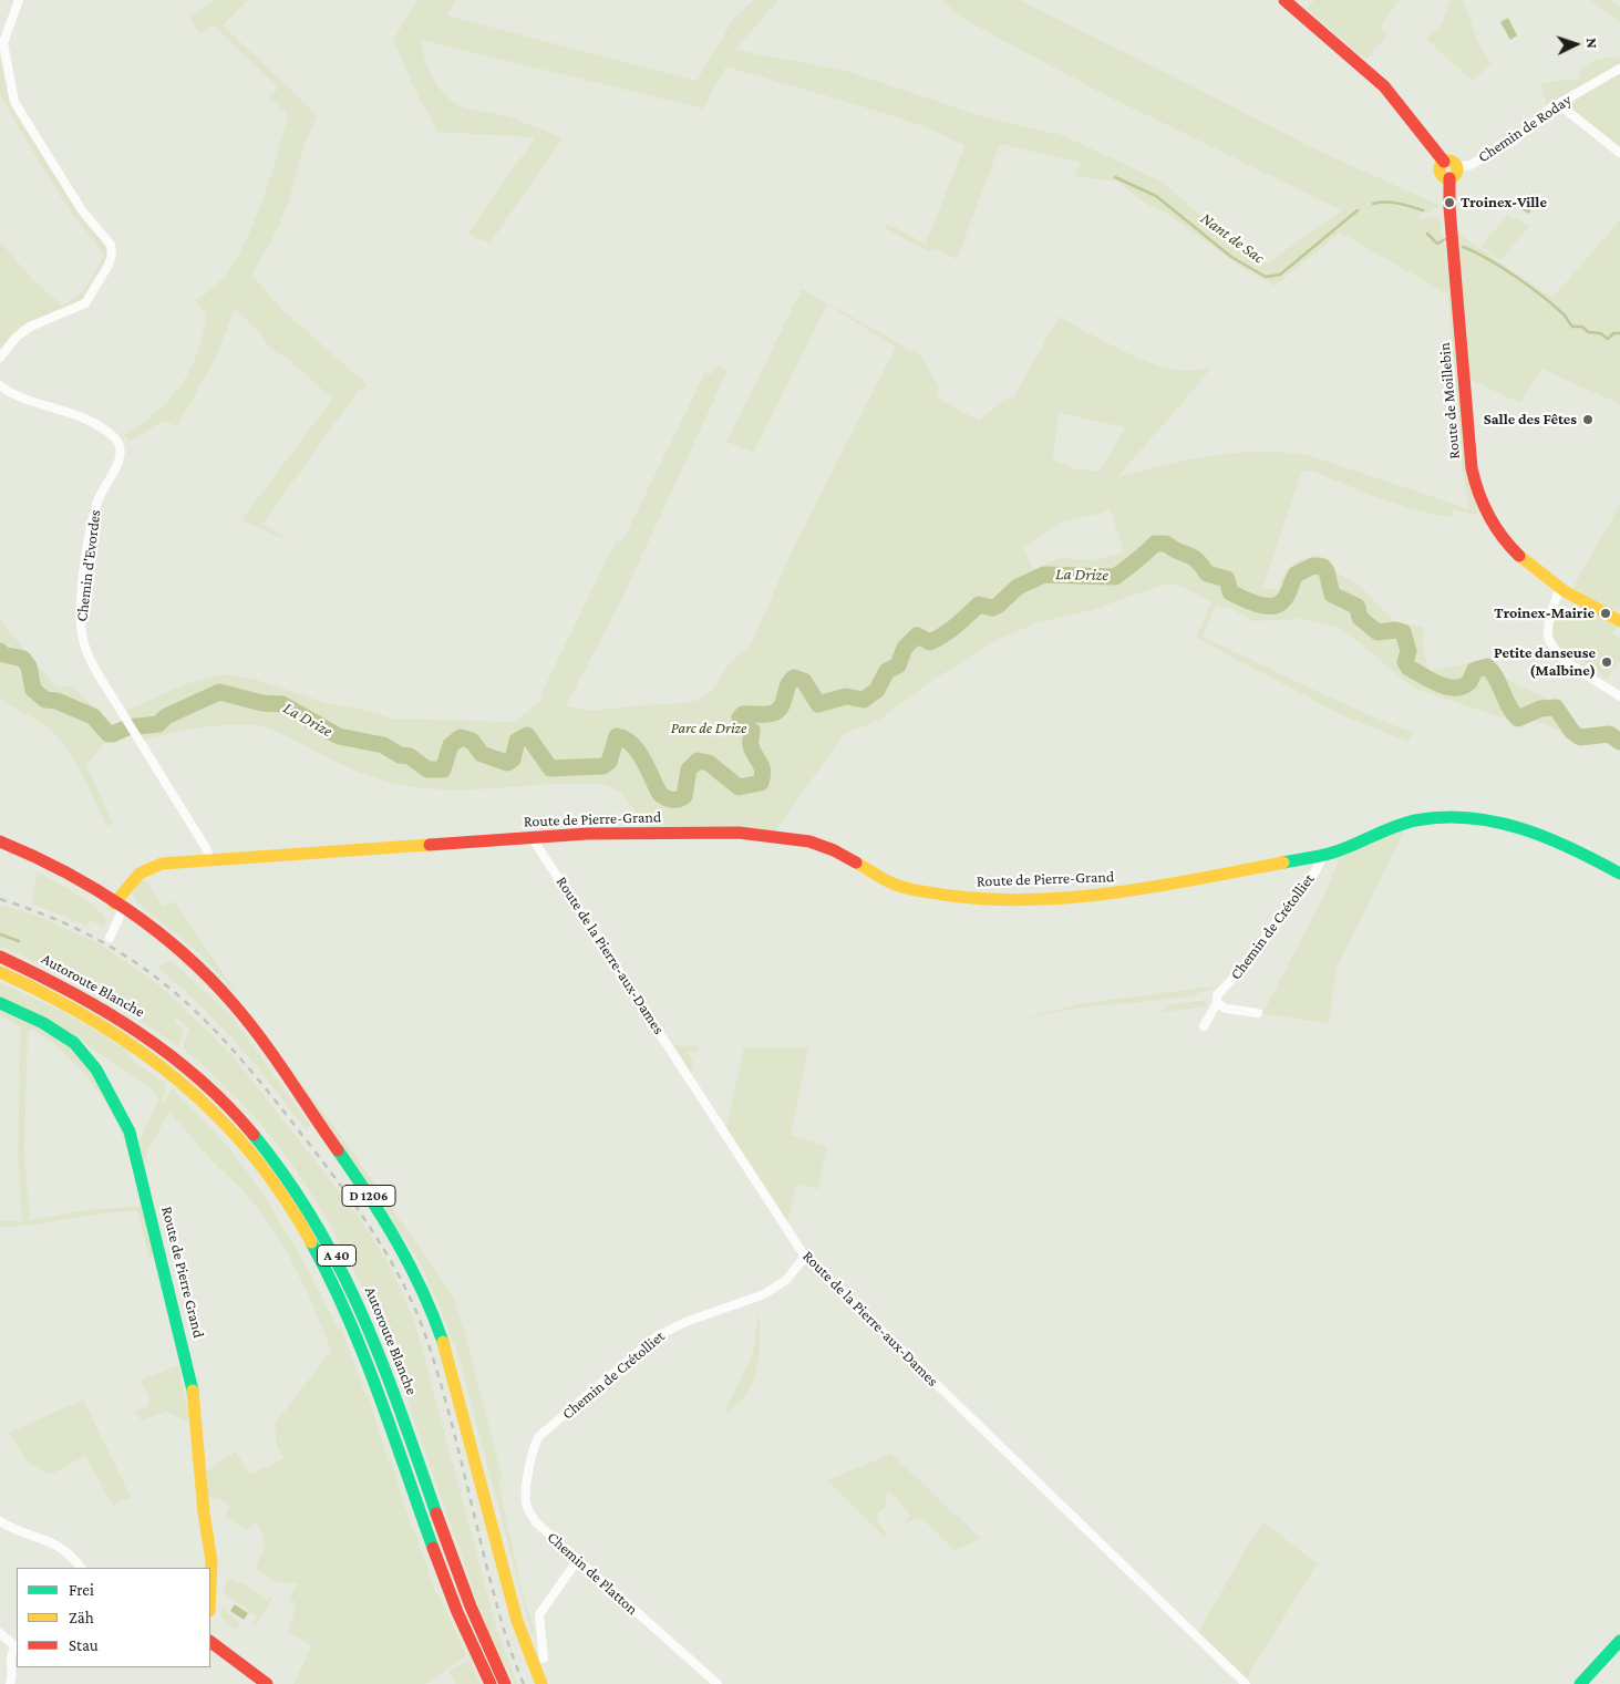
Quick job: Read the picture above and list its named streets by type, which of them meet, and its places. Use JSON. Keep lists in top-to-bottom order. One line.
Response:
{"streets":{"main road":["Route de Moillebin","Route de Pierre-Grand","Autoroute Blanche","D 1206","A 40","Route de Pierre Grand"],"street":["Chemin de Roday","Chemin d'Evordes","Chemin de Crétolliet","Route de la Pierre-aux-Dames","Chemin de Platton"]},"crossings":[["Chemin de Roday","Route de Moillebin"],["Chemin d'Evordes","Route de Pierre-Grand"],["Route de Pierre-Grand","Chemin de Crétolliet"],["Route de Pierre-Grand","Route de la Pierre-aux-Dames"],["Route de Pierre-Grand","D 1206"],["Chemin de Crétolliet","Route de la Pierre-aux-Dames"],["Chemin de Crétolliet","Chemin de Platton"]],"water":["Nant de Sac","La Drize"],"parks":["Parc de Drize"],"places":["Troinex-Ville","Salle des Fêtes","Troinex-Mairie","Petite danseuse (Malbine)"],"legend":["Frei","Zäh","Stau"],"north":"right"}
